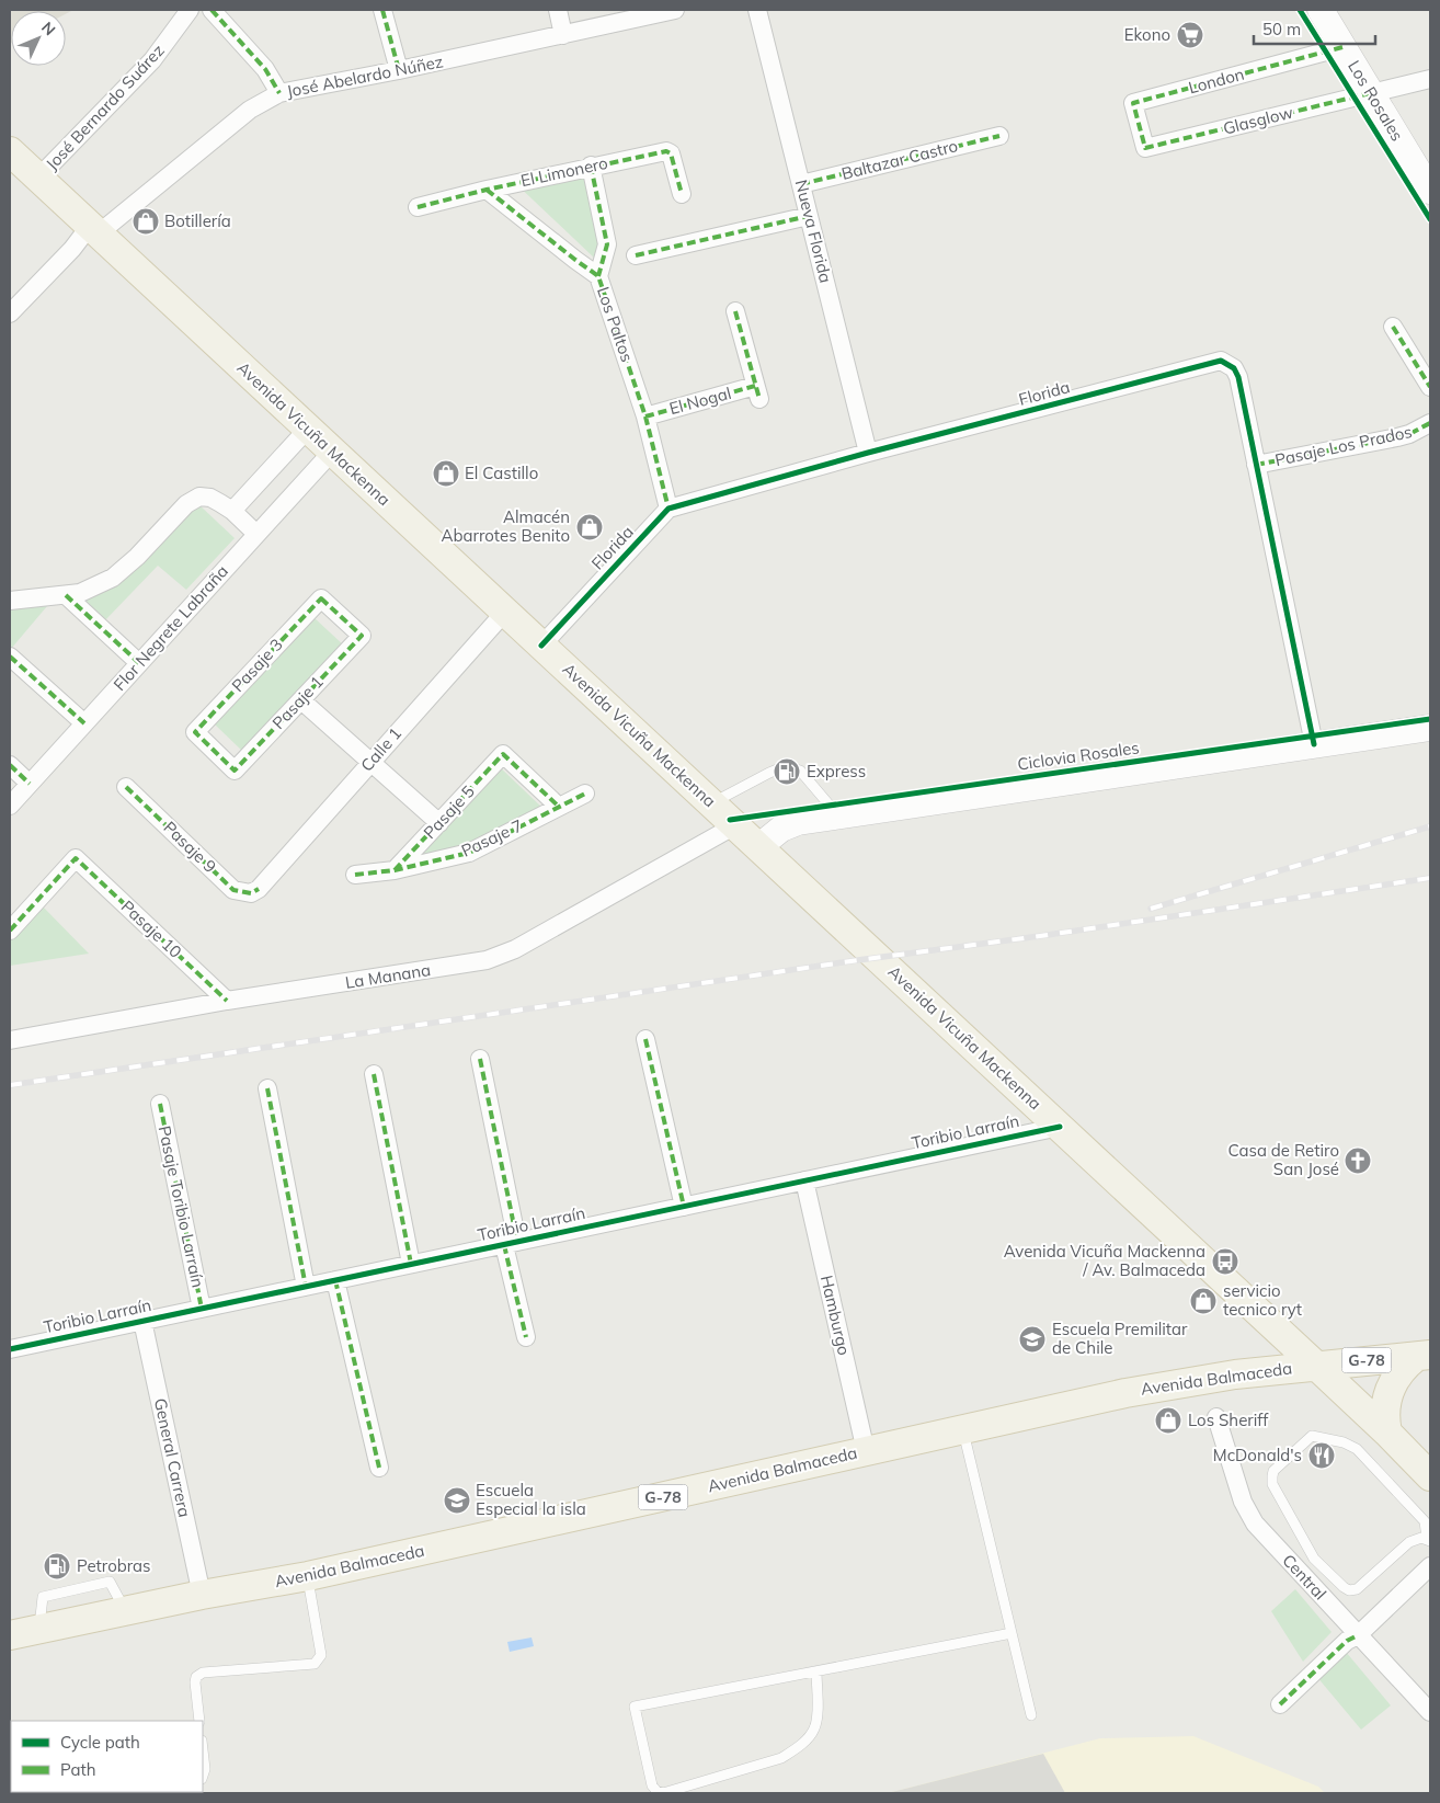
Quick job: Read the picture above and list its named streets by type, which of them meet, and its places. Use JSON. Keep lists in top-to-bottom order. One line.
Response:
{"streets":{"main road":["Avenida Vicuña Mackenna","G-78","Avenida Balmaceda"],"street":["José Abelardo Núñez","London","Los Rosales","José Bernardo Suárez","Glasglow","Baltazar Castro","El Limonero","Nueva Florida","Los Paltos","Florida","El Nogal","Pasaje Los Prados","Flor Negrete Labraña","Pasaje 3","Pasaje 1","Calle 1","Pasaje 5","Pasaje 7","Pasaje 9","Pasaje 10","La Manana","Toribio Larraín","Pasaje Toribio Larraín","Hamburgo","General Carrera","Central"],"cycle path":["Ciclovia Rosales"]},"crossings":[["José Abelardo Núñez","Avenida Vicuña Mackenna"],["London","Los Rosales"],["London","Glasglow"],["Los Rosales","Glasglow"],["José Bernardo Suárez","Avenida Vicuña Mackenna"],["Baltazar Castro","Nueva Florida"],["El Limonero","Los Paltos"],["Nueva Florida","Florida"],["Los Paltos","Florida"],["Los Paltos","El Nogal"],["Florida","Avenida Vicuña Mackenna"],["Florida","Pasaje Los Prados"],["Avenida Vicuña Mackenna","Flor Negrete Labraña"],["Avenida Vicuña Mackenna","Calle 1"],["Avenida Vicuña Mackenna","La Manana"],["Avenida Vicuña Mackenna","Toribio Larraín"],["Avenida Vicuña Mackenna","Avenida Balmaceda"],["Pasaje 3","Pasaje 1"],["Calle 1","Pasaje 9"],["Pasaje 5","Pasaje 7"],["Pasaje 10","La Manana"],["Toribio Larraín","Pasaje Toribio Larraín"],["Toribio Larraín","Hamburgo"],["Toribio Larraín","General Carrera"],["Hamburgo","Avenida Balmaceda"],["Avenida Balmaceda","General Carrera"]],"places":{"supermarket":["Ekono"],"shop":["Botillería","El Castillo","Almacén Abarrotes Benito","servicio tecnico ryt","Los Sheriff"],"fuel station":["Express","Petrobras"],"church":["Casa de Retiro San José"],"bus stop":["Avenida Vicuña Mackenna / Av. Balmaceda"],"school or university":["Escuela Premilitar de Chile","Escuela Especial la isla"],"restaurant":["McDonald's"]},"legend":["Cycle path","Path"],"scale_bar":"50 m","north":"top right"}
